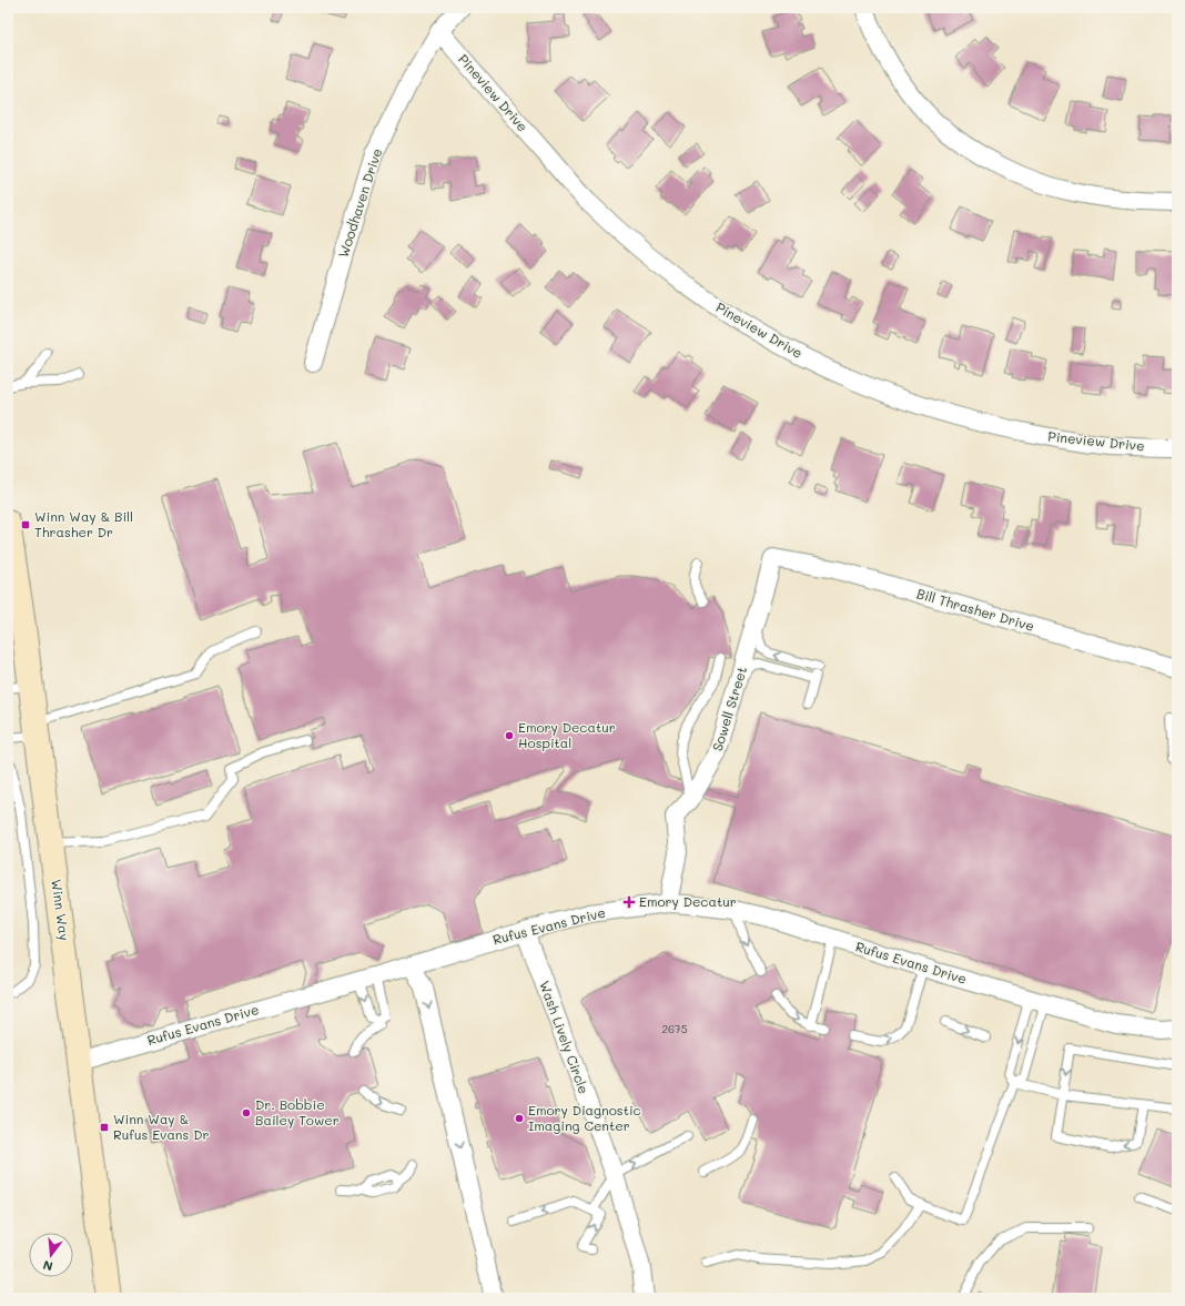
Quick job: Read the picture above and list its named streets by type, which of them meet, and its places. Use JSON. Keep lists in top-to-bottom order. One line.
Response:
{"streets":{"street":["Pineview Drive","Woodhaven Drive","Bill Thrasher Drive","Sowell Street","Winn Way","Rufus Evans Drive","Wash Lively Circle"]},"crossings":[["Pineview Drive","Woodhaven Drive"],["Bill Thrasher Drive","Sowell Street"],["Sowell Street","Rufus Evans Drive"],["Winn Way","Rufus Evans Drive"],["Rufus Evans Drive","Wash Lively Circle"]],"places":{"transit":["Winn Way & Bill Thrasher Dr","Winn Way & Rufus Evans Dr"],"other":["Emory Decatur Hospital","Dr. Bobbie Bailey Tower","Emory Diagnostic Imaging Center"],"health":["Emory Decatur"]},"house_numbers":["2675"],"north":"bottom"}
